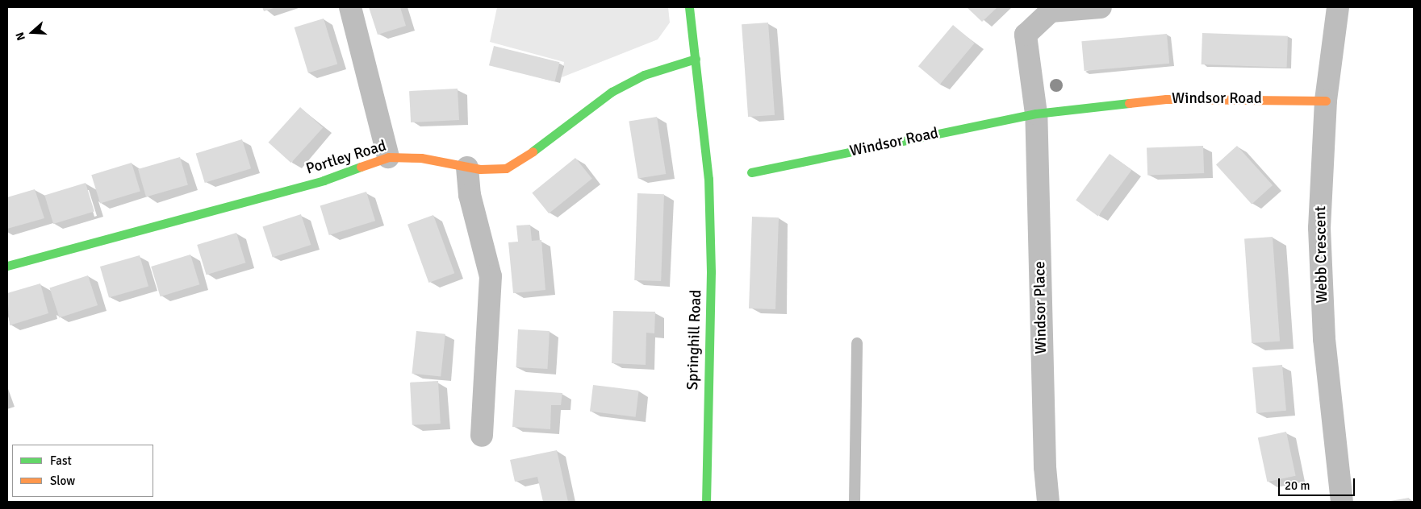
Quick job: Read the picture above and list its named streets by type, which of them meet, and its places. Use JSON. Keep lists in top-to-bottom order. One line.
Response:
{"streets":{"street":["Windsor Road","Portley Road","Webb Crescent","Windsor Place","Springhill Road"]},"crossings":[["Windsor Road","Webb Crescent"],["Windsor Road","Windsor Place"],["Portley Road","Springhill Road"]],"legend":["Fast","Slow"],"scale_bar":"20 m","north":"left"}
